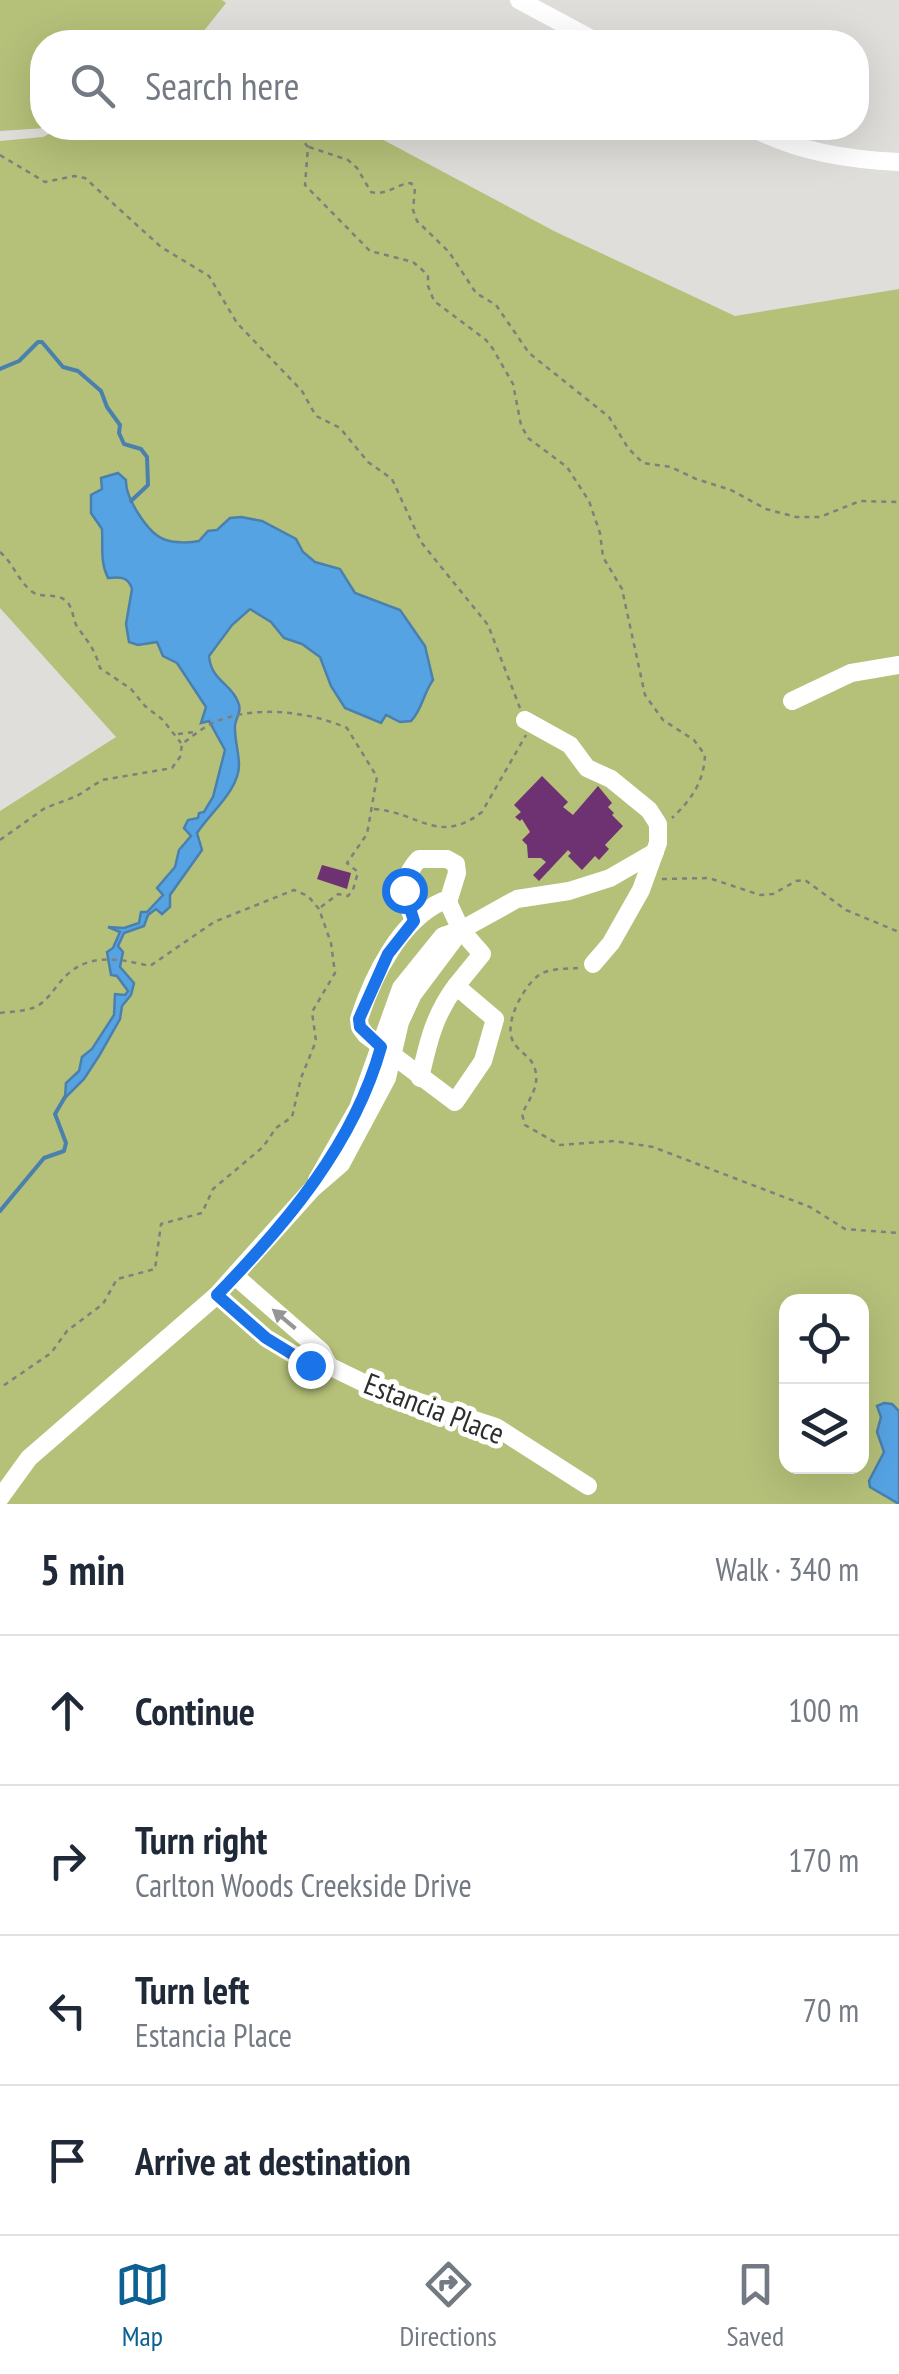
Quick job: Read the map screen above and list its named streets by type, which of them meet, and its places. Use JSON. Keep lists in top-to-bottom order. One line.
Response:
{"streets":{"street":["Estancia Place"]},"page":{"search":"Search here","heading":["5 min","Walk · 340 m"],"list":[["Continue","100 m"],["Turn right","Carlton Woods Creekside Drive","170 m"],["Turn left","Estancia Place","70 m"],"Arrive at destination"],"nav":["Map","Directions","Saved"]}}
